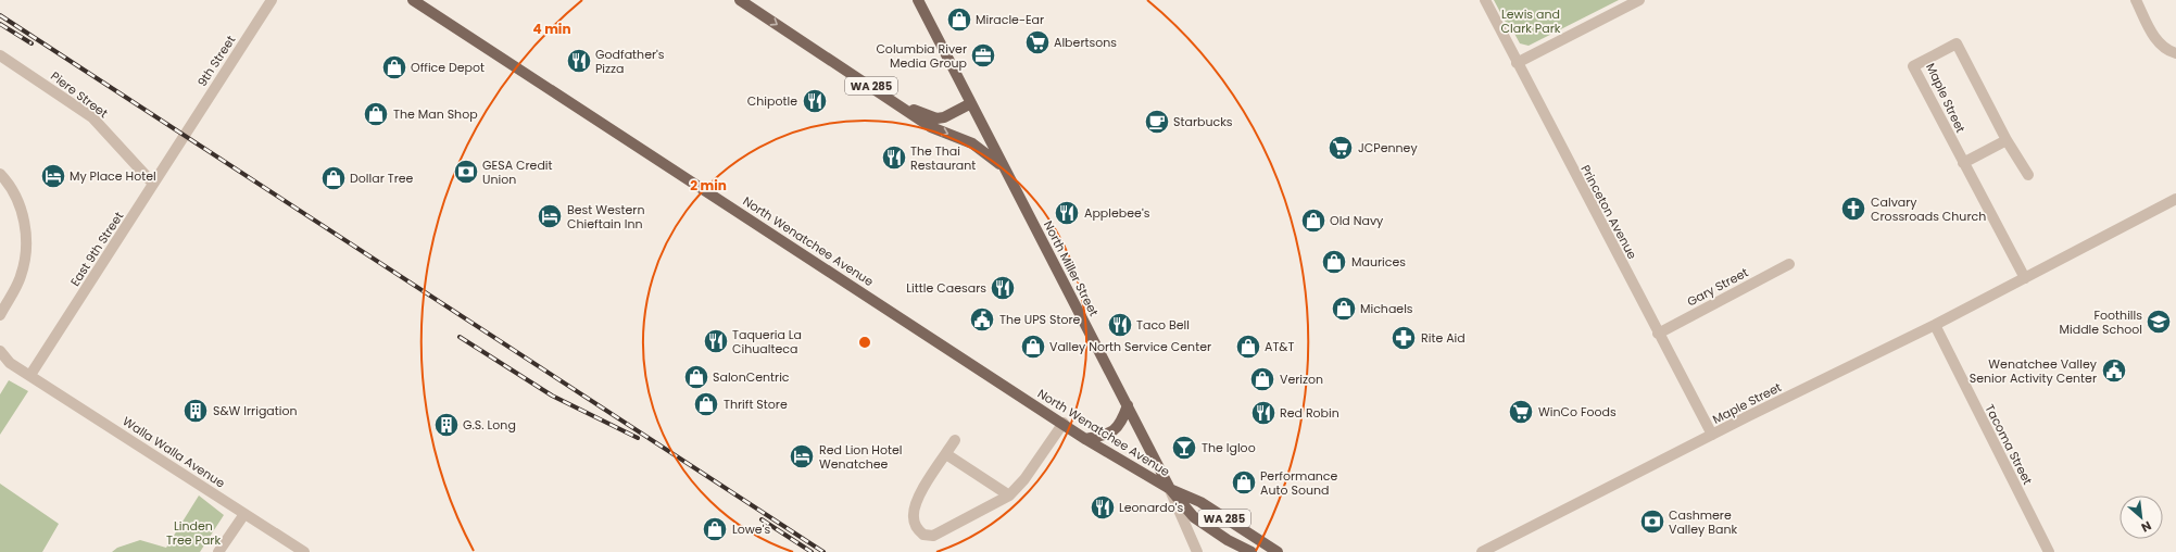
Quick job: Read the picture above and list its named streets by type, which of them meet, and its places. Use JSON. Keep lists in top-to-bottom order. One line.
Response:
{"streets":{"main road":["WA 285","North Wenatchee Avenue","North Miller Street"],"street":["9th Street","Piere Street","Maple Street","Princeton Avenue","East 9th Street","Gary Street","Tacoma Street","Walla Walla Avenue"]},"crossings":[["9th Street","East 9th Street"],["WA 285","North Miller Street"],["Piere Street","East 9th Street"],["Maple Street","Princeton Avenue"],["Maple Street","Tacoma Street"],["Princeton Avenue","Gary Street"],["North Wenatchee Avenue","North Miller Street"],["East 9th Street","Walla Walla Avenue"]],"parks":["Lewis and Clark Park","Linden Tree Park"],"places":{"shop":["Miracle-Ear","Office Depot","The Man Shop","Dollar Tree","Old Navy","Maurices","Michaels","Valley North Service Center","AT&T","SalonCentric","Verizon","Thrift Store","Performance Auto Sound","Lowe's"],"supermarket":["Albertsons","JCPenney","WinCo Foods"],"office":["Columbia River Media Group"],"restaurant":["Godfather's Pizza","Chipotle","The Thai Restaurant","Applebee's","Little Caesars","Taco Bell","Taqueria La Cihualteca","Red Robin","Leonardo's"],"cafe":["Starbucks"],"bank":["GESA Credit Union","Cashmere Valley Bank"],"hotel":["My Place Hotel","Best Western Chieftain Inn","Red Lion Hotel Wenatchee"],"church":["Calvary Crossroads Church"],"public building":["The UPS Store","Wenatchee Valley Senior Activity Center"],"school or university":["Foothills Middle School"],"pharmacy":["Rite Aid"],"building":["S&W Irrigation","G.S. Long"],"bar":["The Igloo"]},"north":"bottom right","rings":["4 min","2 min"]}
